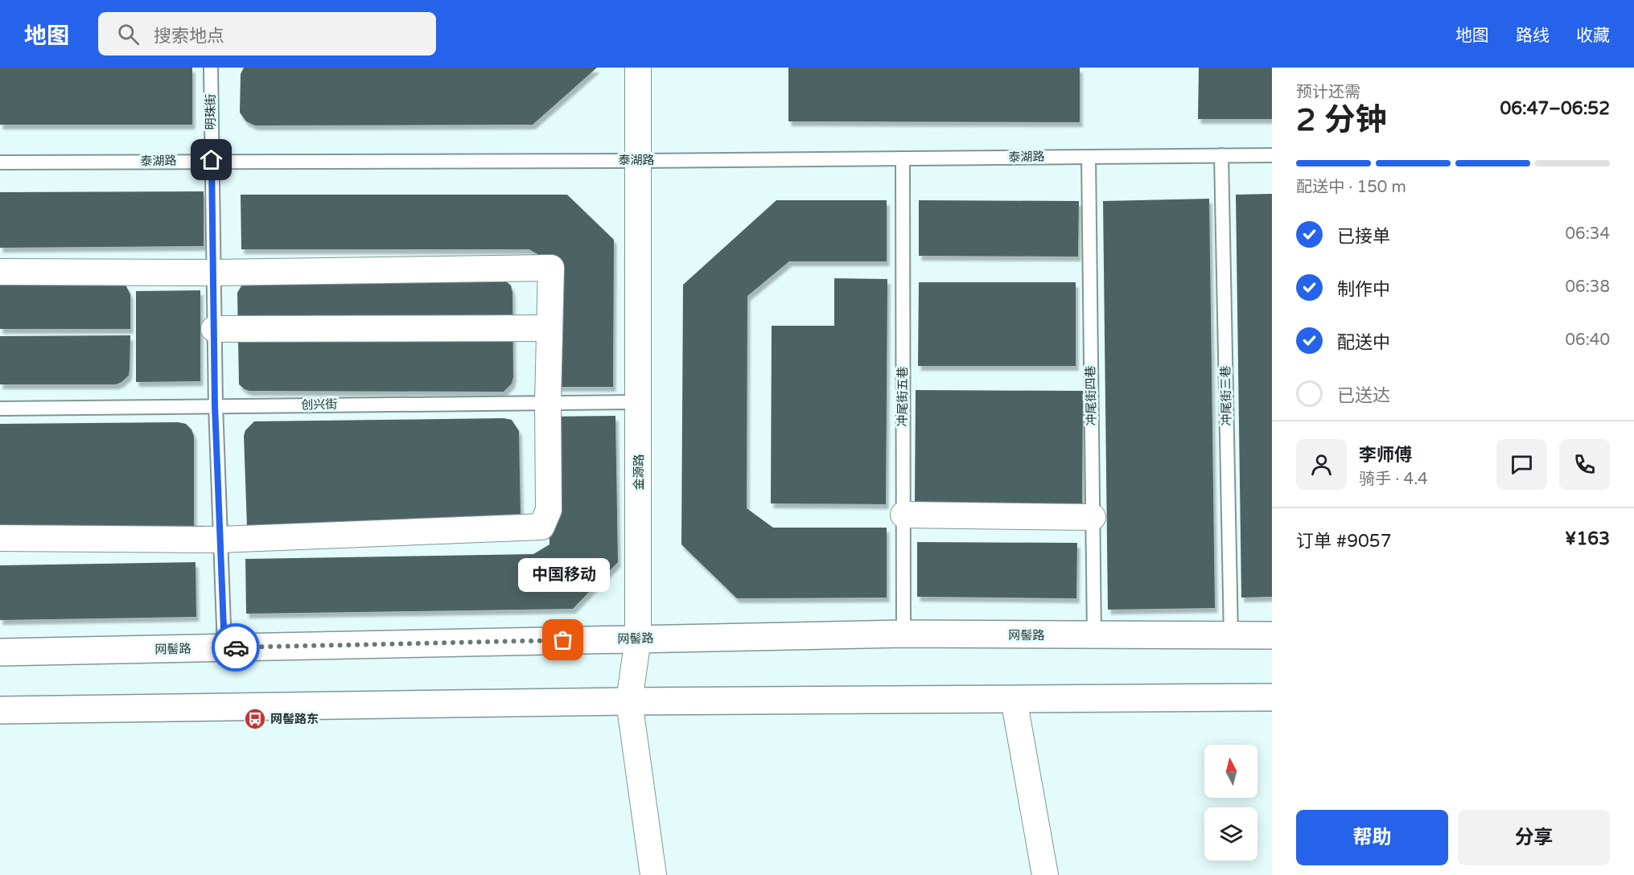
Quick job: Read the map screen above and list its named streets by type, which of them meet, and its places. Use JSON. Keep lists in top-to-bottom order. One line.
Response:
{"streets":{"main road":["网髻路"],"street":["金源路"],"lane":["明珠街","泰湖路","冲尾街四巷","冲尾街三巷","冲尾街五巷","创兴街"]},"crossings":[["明珠街","泰湖路"],["明珠街","创兴街"],["明珠街","网髻路"],["泰湖路","冲尾街四巷"],["泰湖路","冲尾街三巷"],["泰湖路","冲尾街五巷"],["泰湖路","金源路"],["冲尾街四巷","网髻路"],["冲尾街三巷","网髻路"],["冲尾街五巷","网髻路"],["创兴街","金源路"],["金源路","网髻路"]],"places":{"other":["中国移动"],"bus stop":["网髻路东"]},"north":"top","page":{"header":"地图","search":"搜索地点","nav":["地图","路线","收藏"],"heading":["2 分钟","预计还需","06:47–06:52"],"panel":["李师傅","骑手 · 4.4","订单 #9057","¥163"],"bar":"配送中 · 150 m","list":[["已接单","06:34"],["制作中","06:38"],["配送中","06:40"],"已送达"],"bubble":"中国移动","buttons":["帮助","分享"]}}
